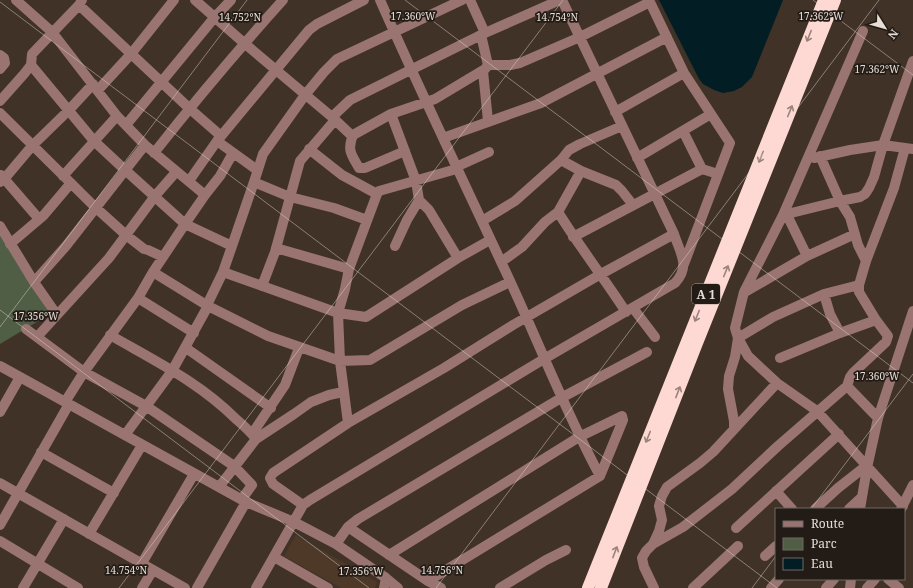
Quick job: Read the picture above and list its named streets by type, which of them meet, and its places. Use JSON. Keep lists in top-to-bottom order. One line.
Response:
{"streets":{"highway":["A 1"]},"legend":["Route","Parc","Eau"],"north":"bottom right","coordinates":["17.360°W","17.362°W","14.752°N","14.754°N","17.356°W","14.756°N"]}
